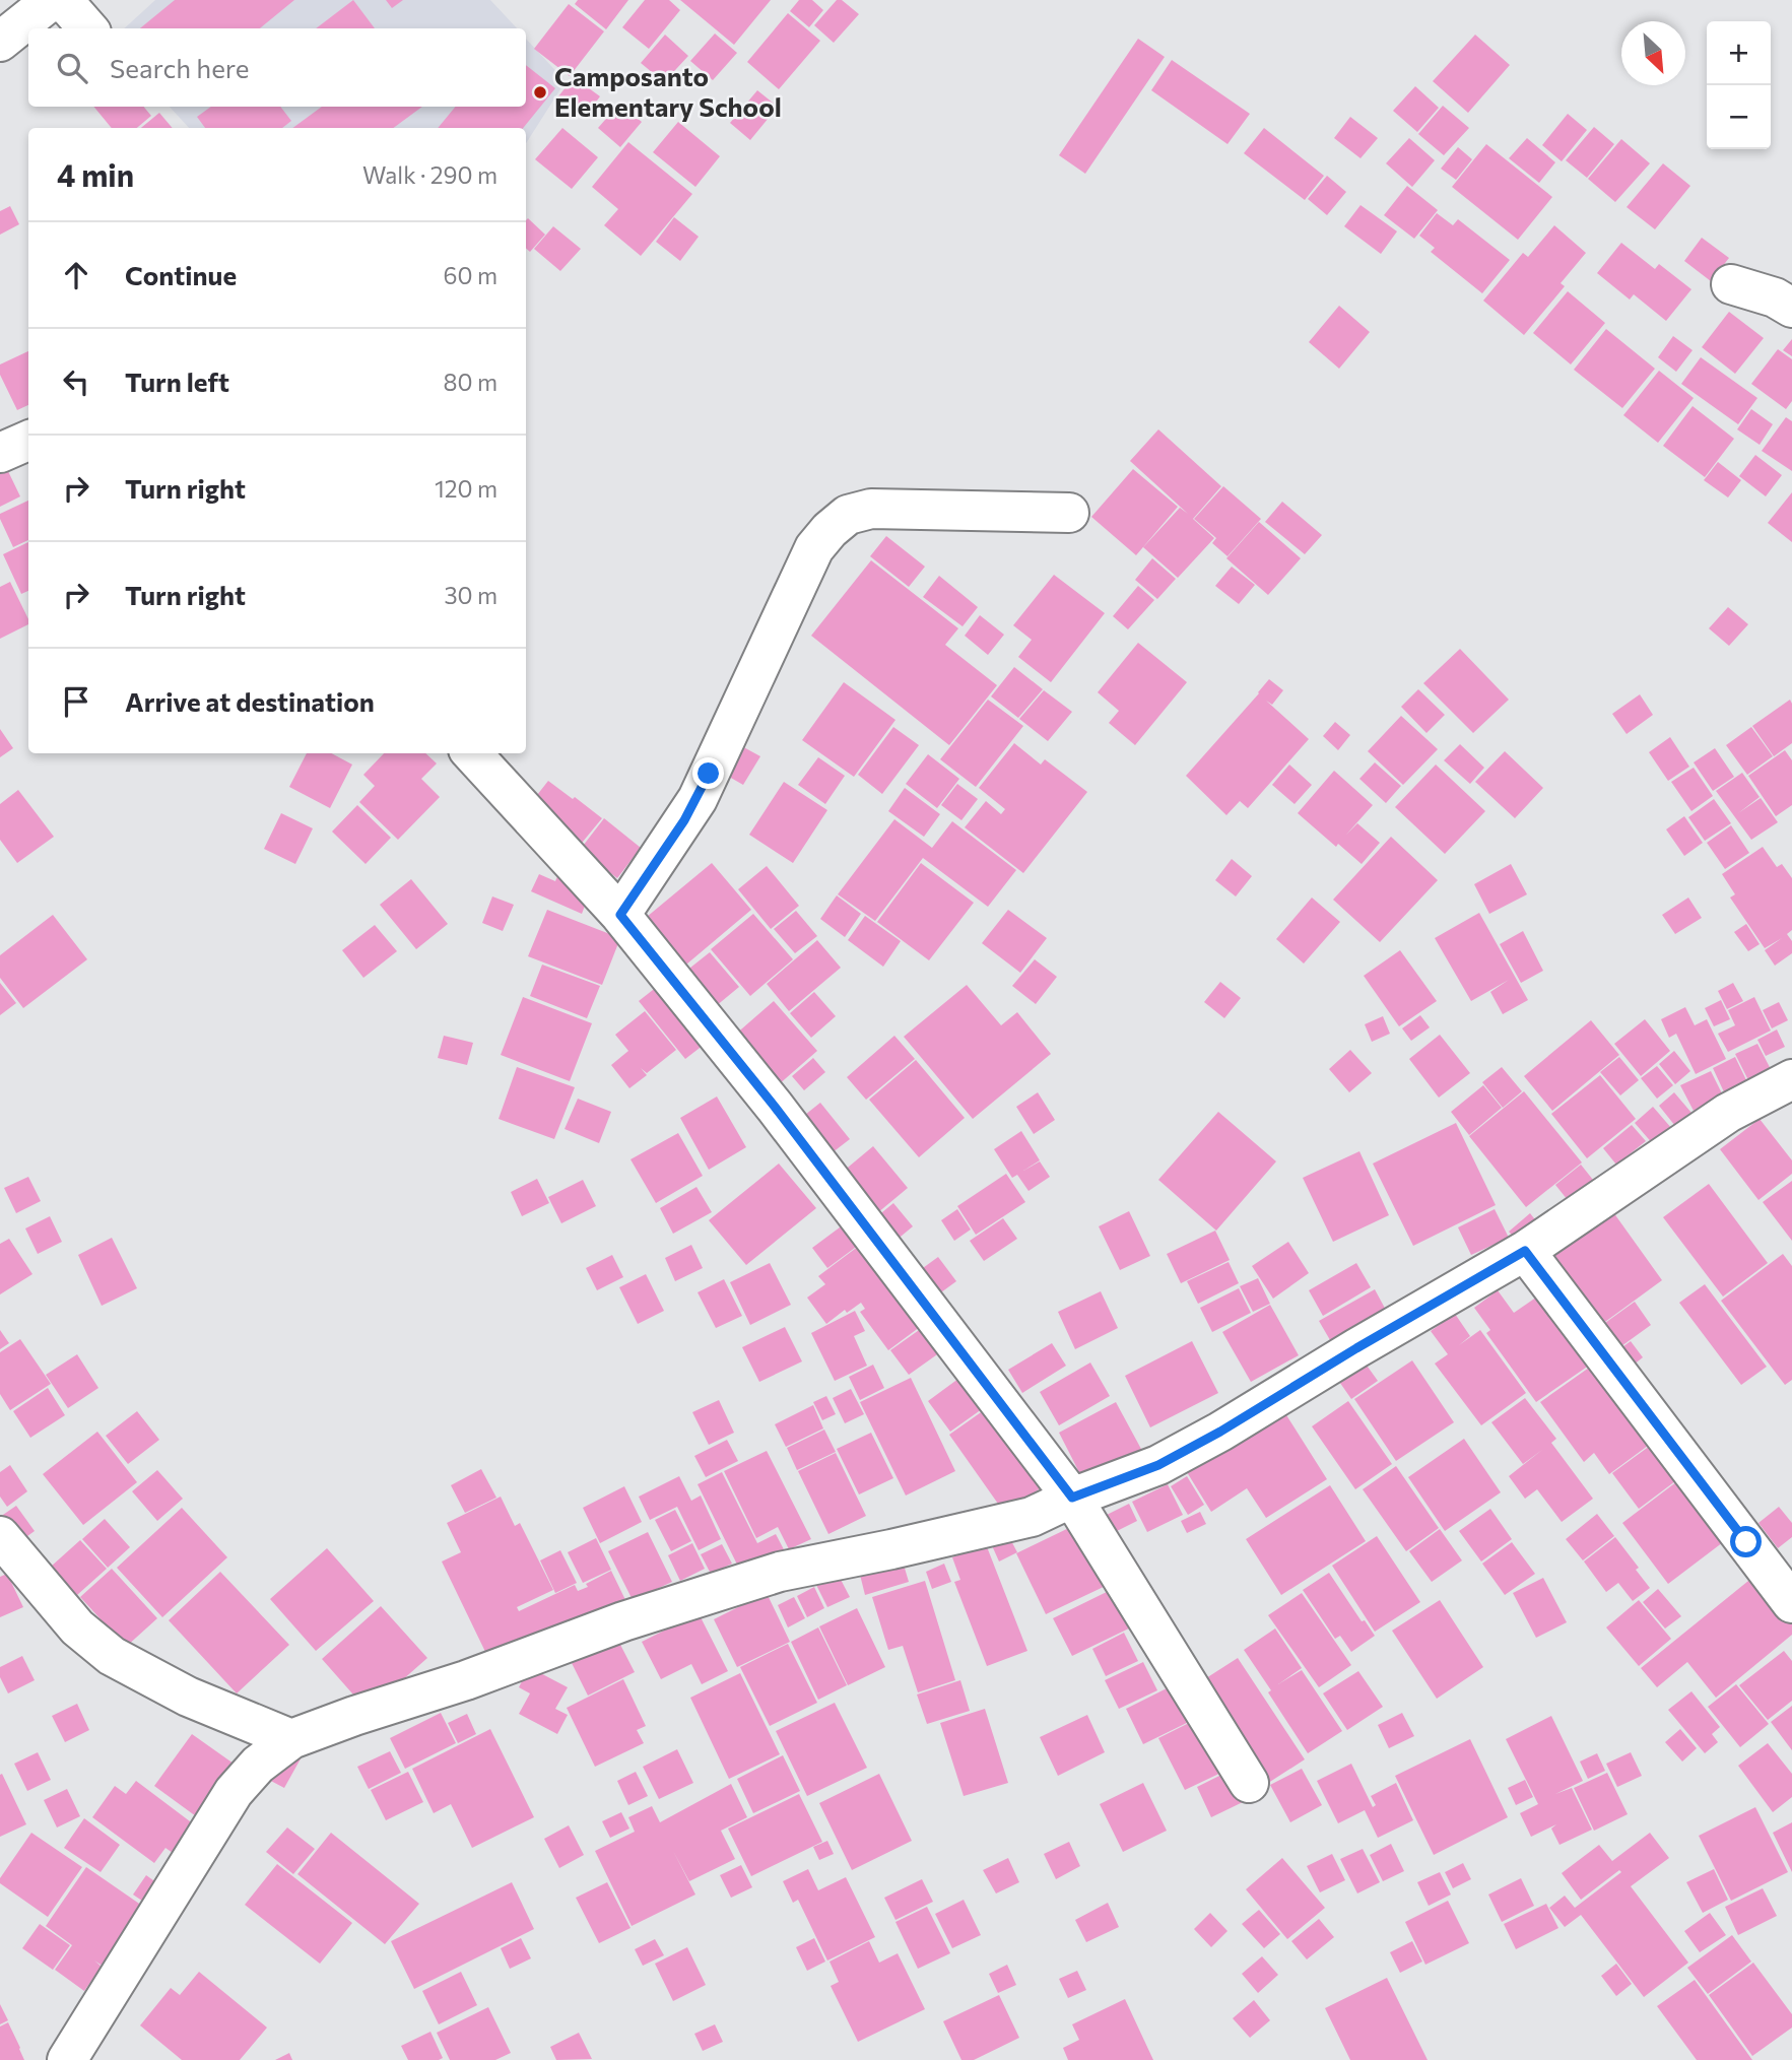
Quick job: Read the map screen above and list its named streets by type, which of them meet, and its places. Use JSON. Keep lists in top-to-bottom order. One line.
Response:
{"places":["Camposanto Elementary School"],"north":"bottom right","page":{"map_buttons":["+","−"],"search":"Search here","heading":["4 min","Walk · 290 m"],"list":[["Continue","60 m"],["Turn left","80 m"],["Turn right","120 m"],["Turn right","30 m"],"Arrive at destination"]}}
